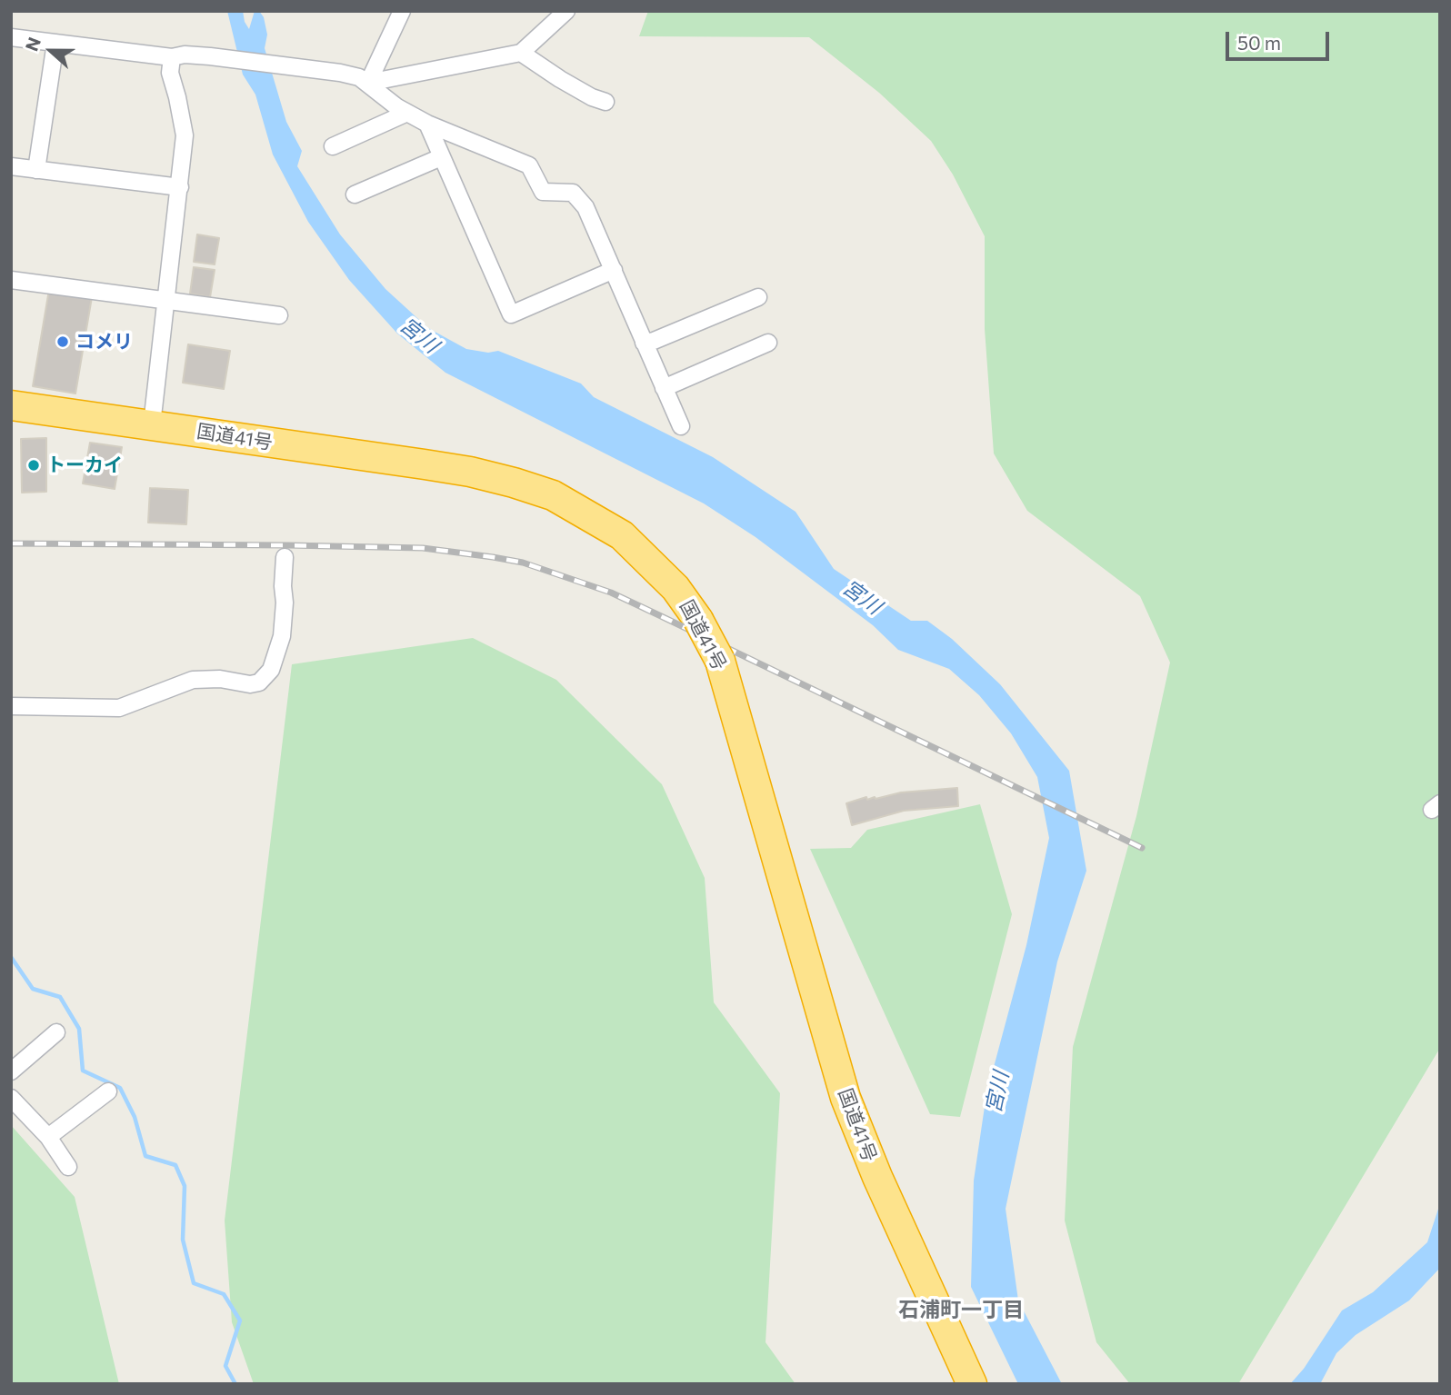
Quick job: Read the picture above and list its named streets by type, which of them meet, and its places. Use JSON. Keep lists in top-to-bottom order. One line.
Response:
{"streets":{"highway":["国道41号"]},"districts":["石浦町一丁目"],"water":["宮川"],"places":["コメリ","トーカイ"],"scale_bar":"50 m","north":"left"}
